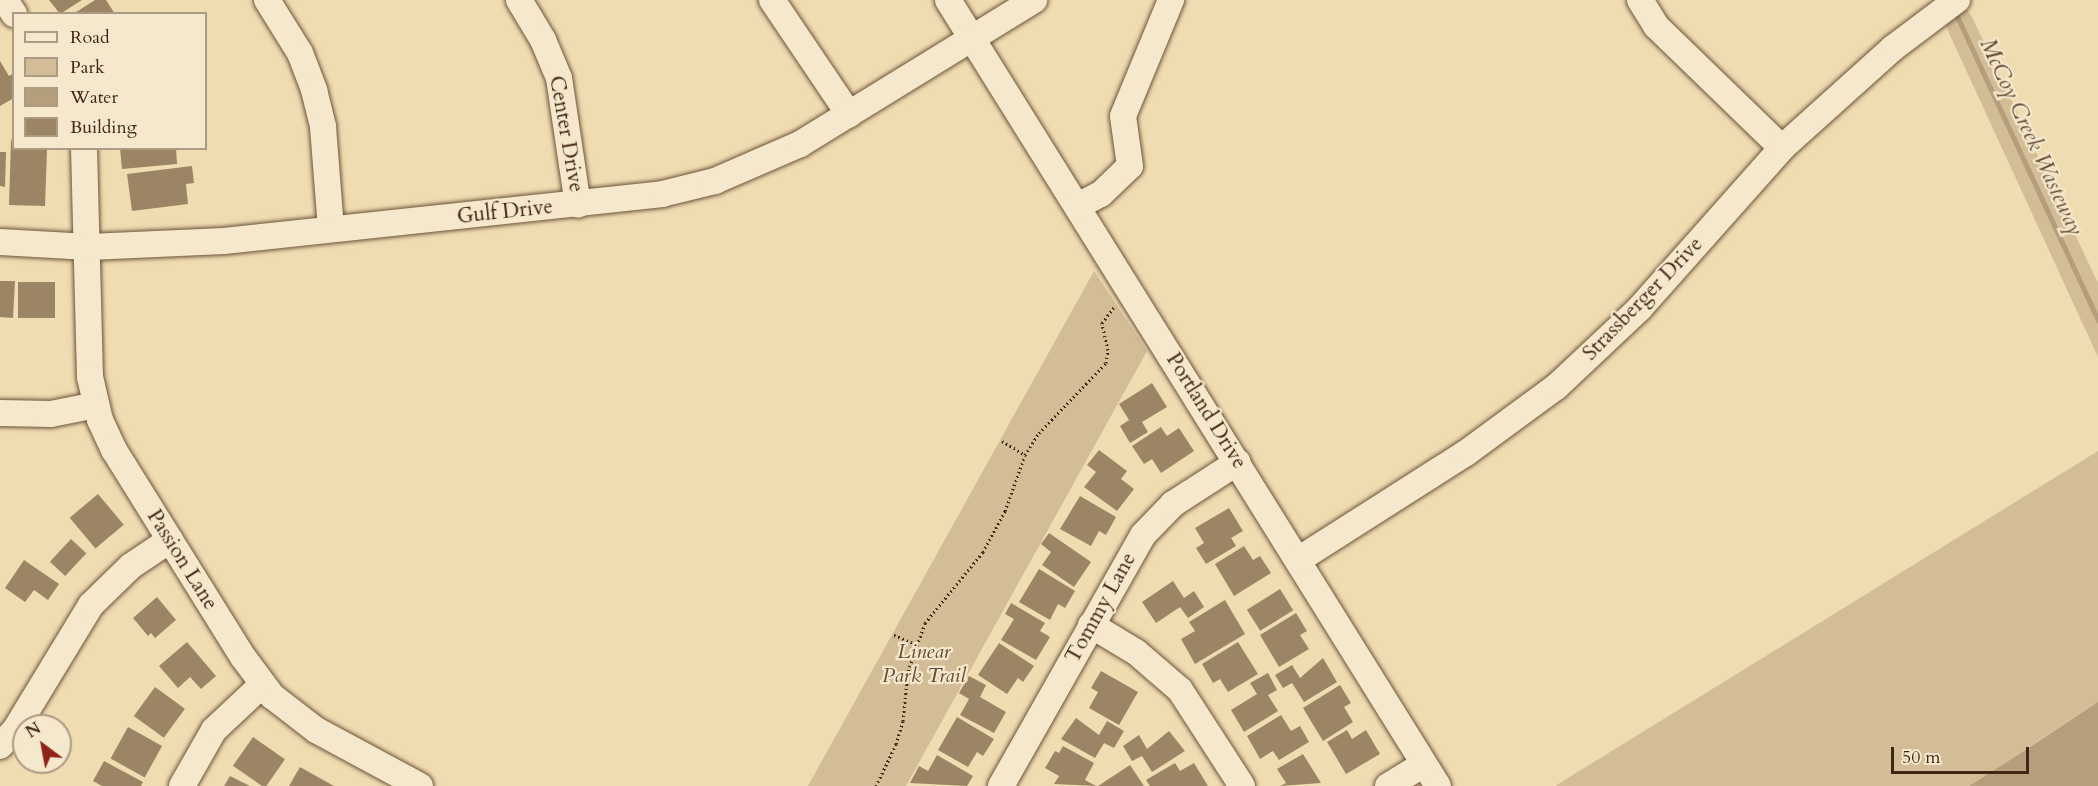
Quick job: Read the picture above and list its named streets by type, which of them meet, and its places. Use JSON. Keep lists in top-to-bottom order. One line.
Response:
{"streets":{"street":["Center Drive","Gulf Drive","Strassberger Drive","Portland Drive","Passion Lane","Tommy Lane"]},"crossings":[["Center Drive","Gulf Drive"],["Gulf Drive","Portland Drive"],["Gulf Drive","Passion Lane"],["Strassberger Drive","Portland Drive"],["Portland Drive","Tommy Lane"]],"water":["McCoy Creek Wasteway"],"parks":["Linear Park Trail"],"legend":["Road","Park","Water","Building"],"scale_bar":"50 m","north":"top left"}
